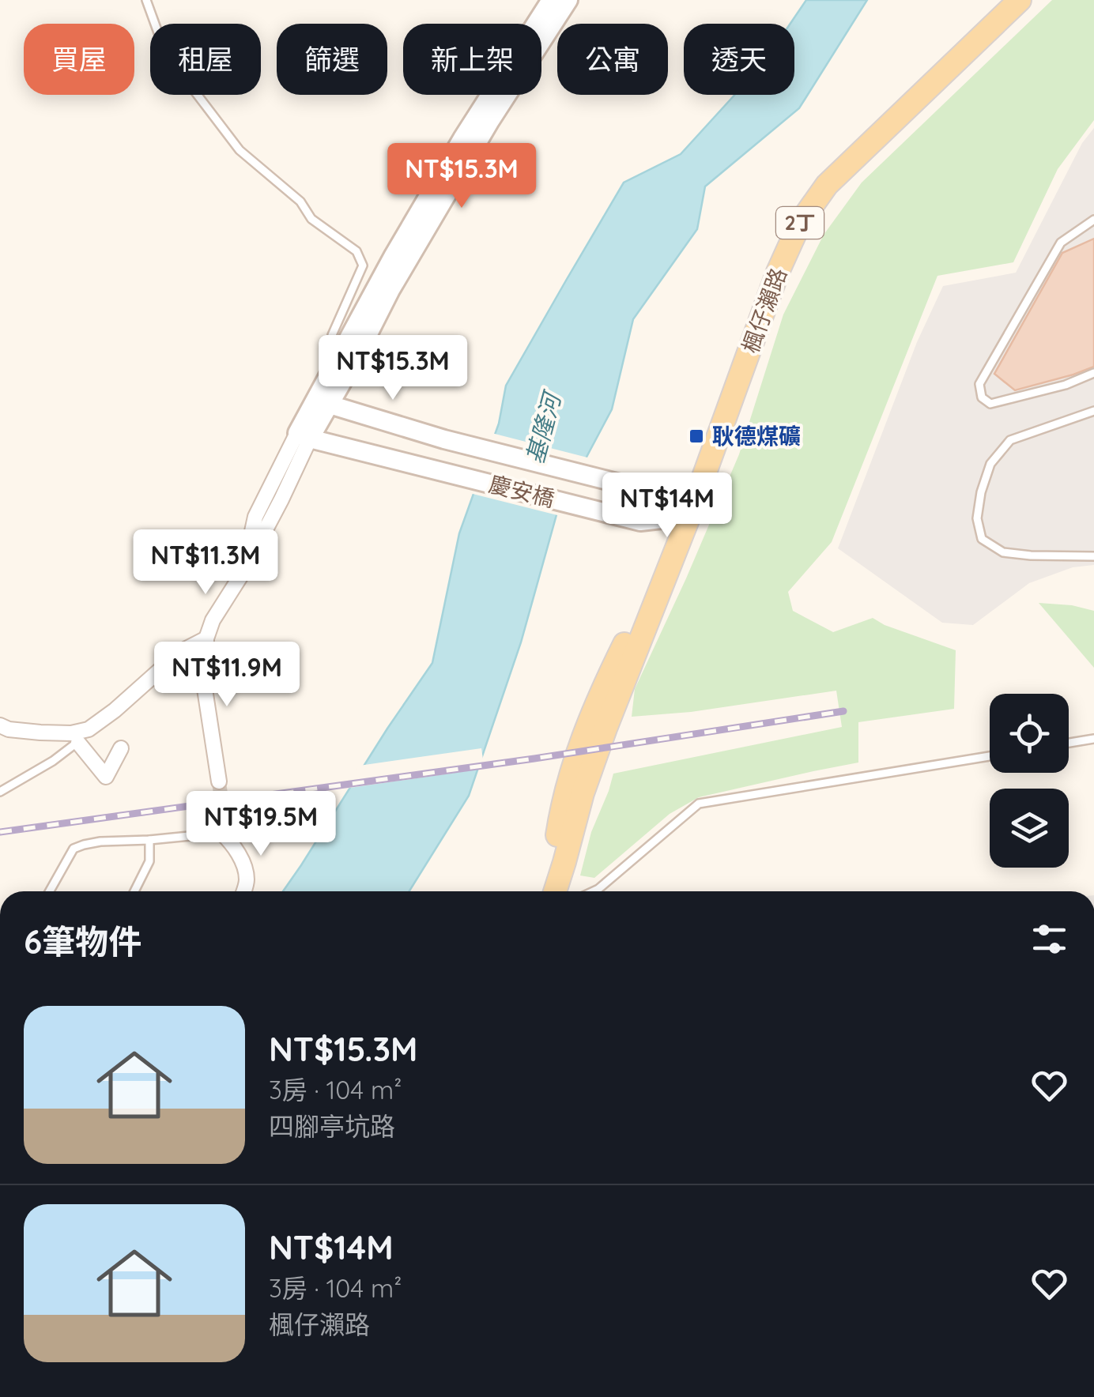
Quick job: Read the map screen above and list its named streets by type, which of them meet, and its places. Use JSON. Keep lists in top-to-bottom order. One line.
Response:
{"streets":{"main road":["2丁","楓仔瀨路"],"street":["慶安橋"]},"crossings":[["楓仔瀨路","慶安橋"]],"water":["基隆河"],"places":{"transit":["耿德煤礦"]},"page":{"chip":["買屋","租屋","篩選","新上架","公寓","透天"],"price":["NT$15.3M","NT$15.3M","NT$14M","NT$11.3M","NT$11.9M","NT$19.5M"],"heading":"6筆物件","list":[{"name":"NT$15.3M","note":"3房 · 104 m² · 四腳亭坑路"},{"name":"NT$14M","note":"3房 · 104 m² · 楓仔瀨路"}]}}
